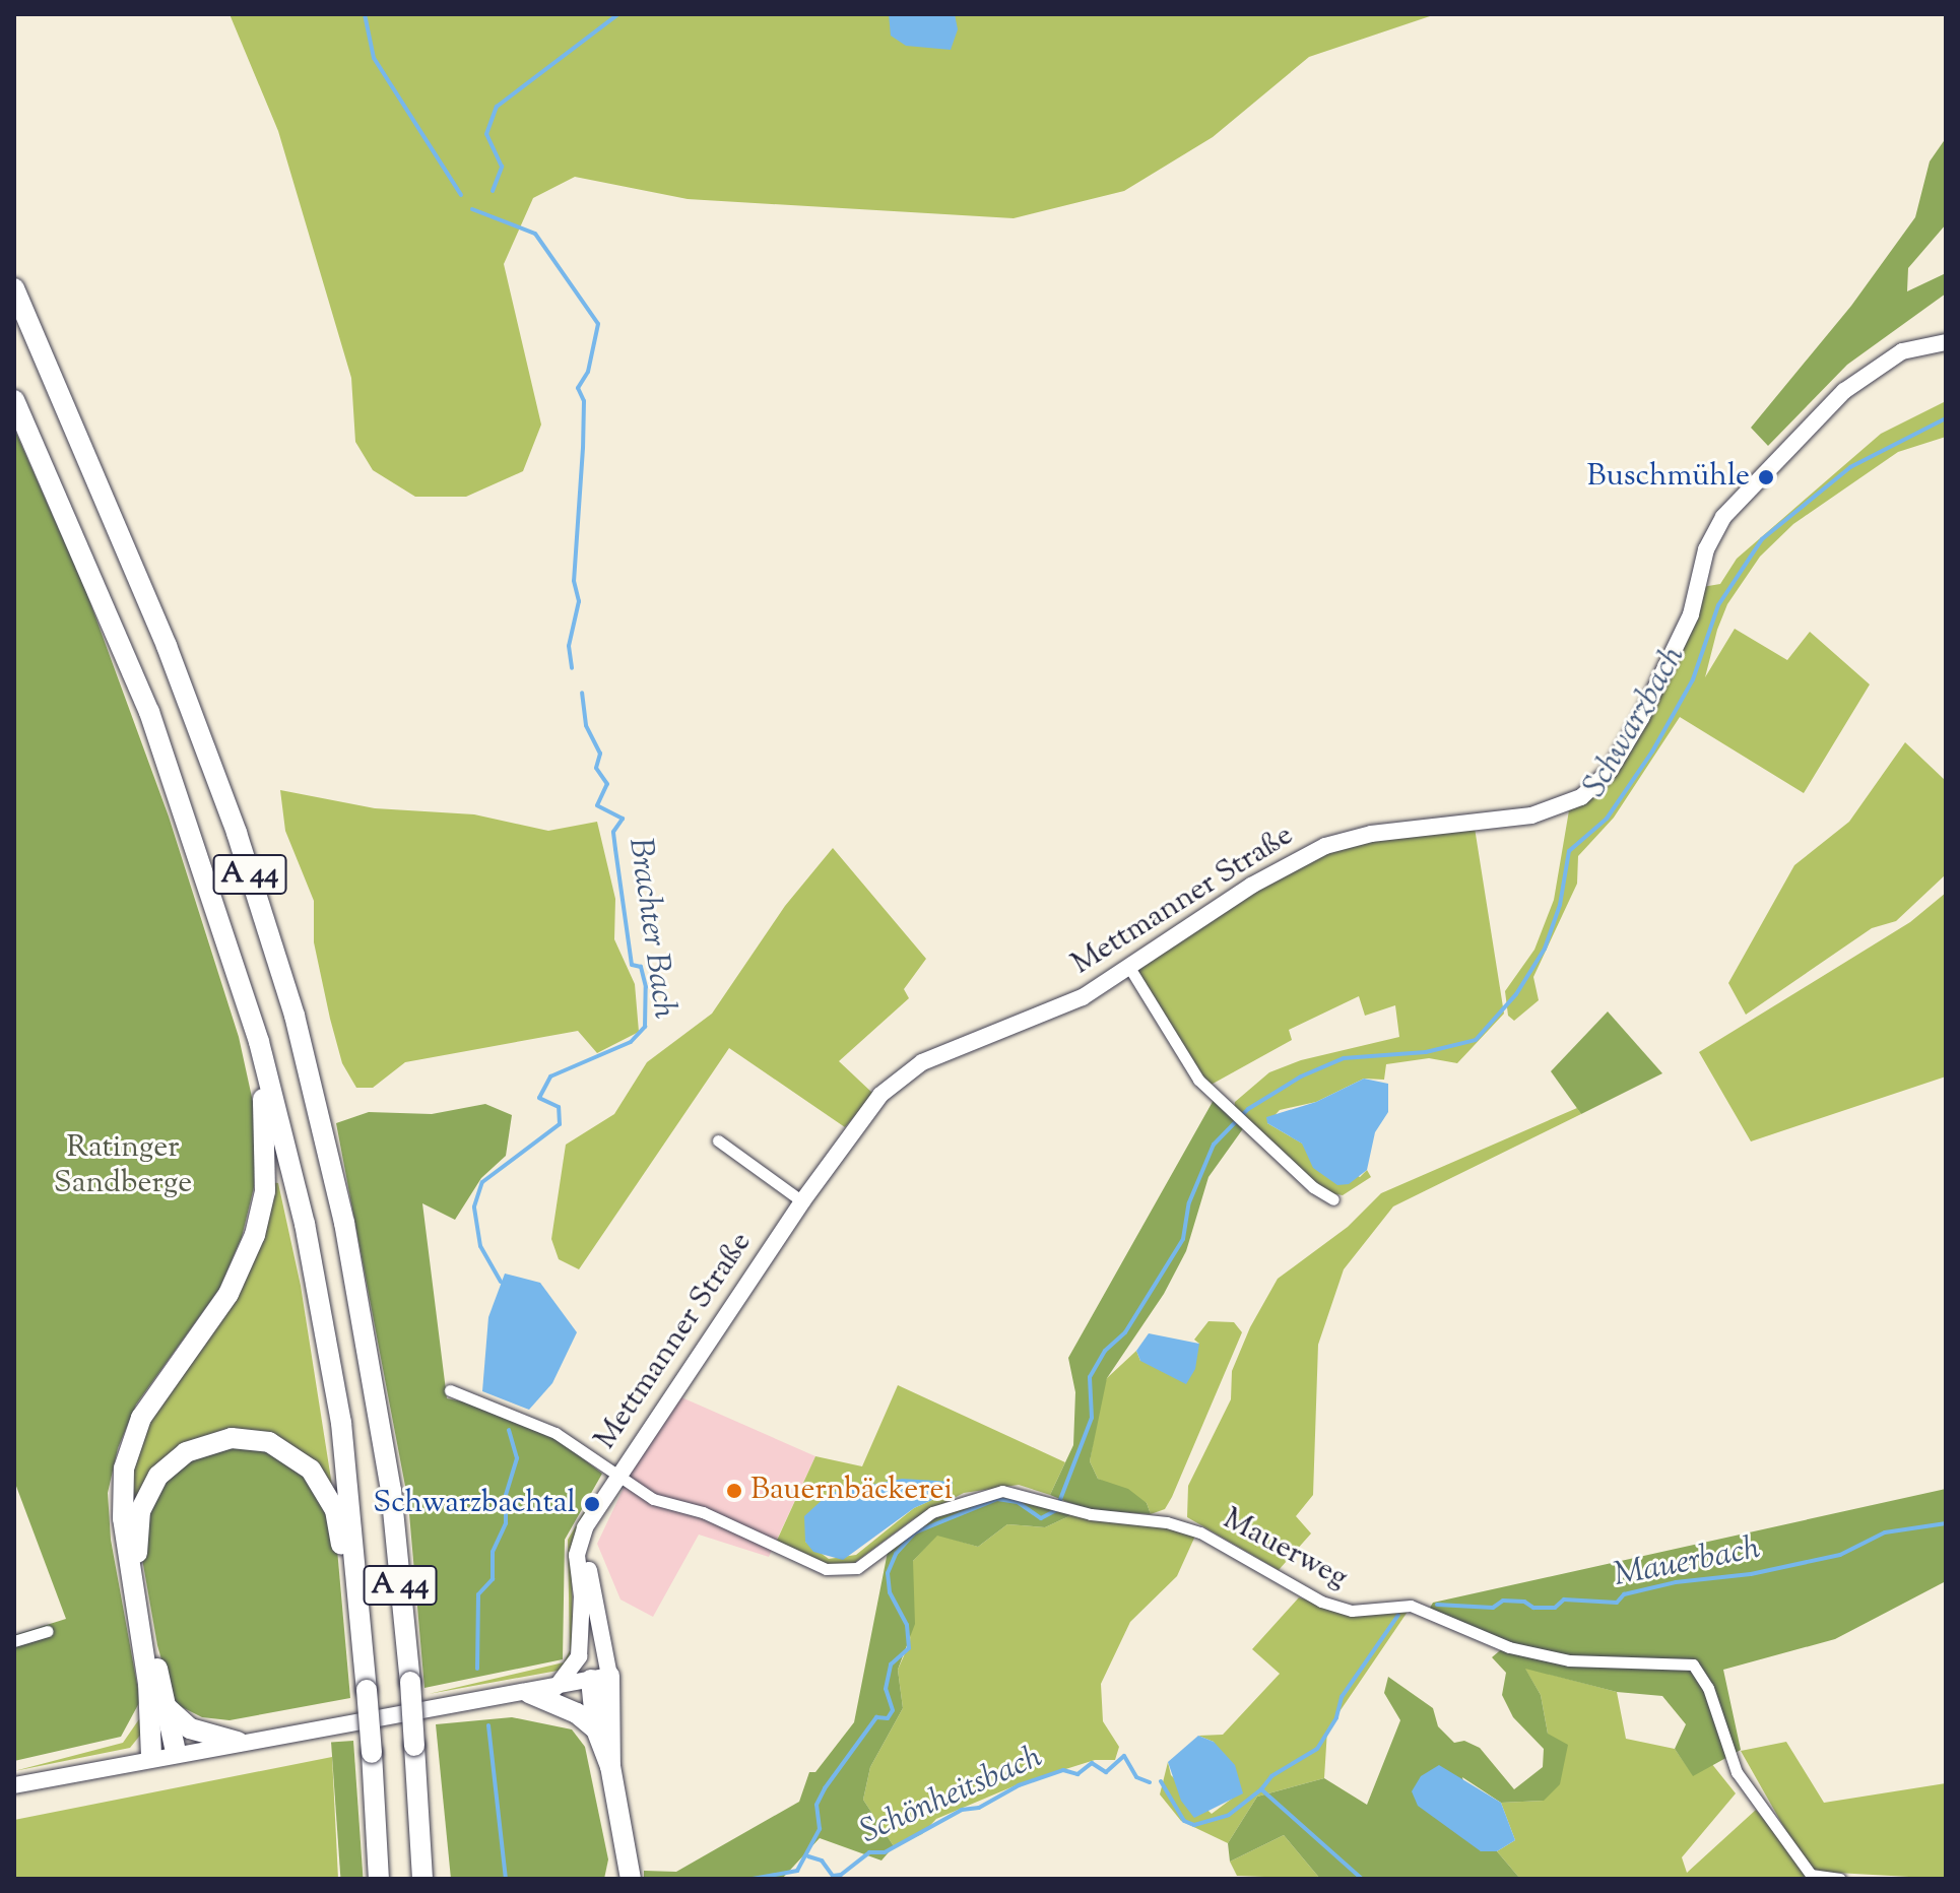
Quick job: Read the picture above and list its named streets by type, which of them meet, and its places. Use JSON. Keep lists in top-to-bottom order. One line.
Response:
{"streets":{"highway":["A 44"],"main road":["Mettmanner Straße"],"street":["Mauerweg"]},"crossings":[["Mettmanner Straße","Mauerweg"]],"water":["Schwarzbach","Brachter Bach","Mauerbach","Schönheitsbach"],"parks":["Ratinger Sandberge"],"places":["Buschmühle","Bauernbäckerei","Schwarzbachtal"]}
